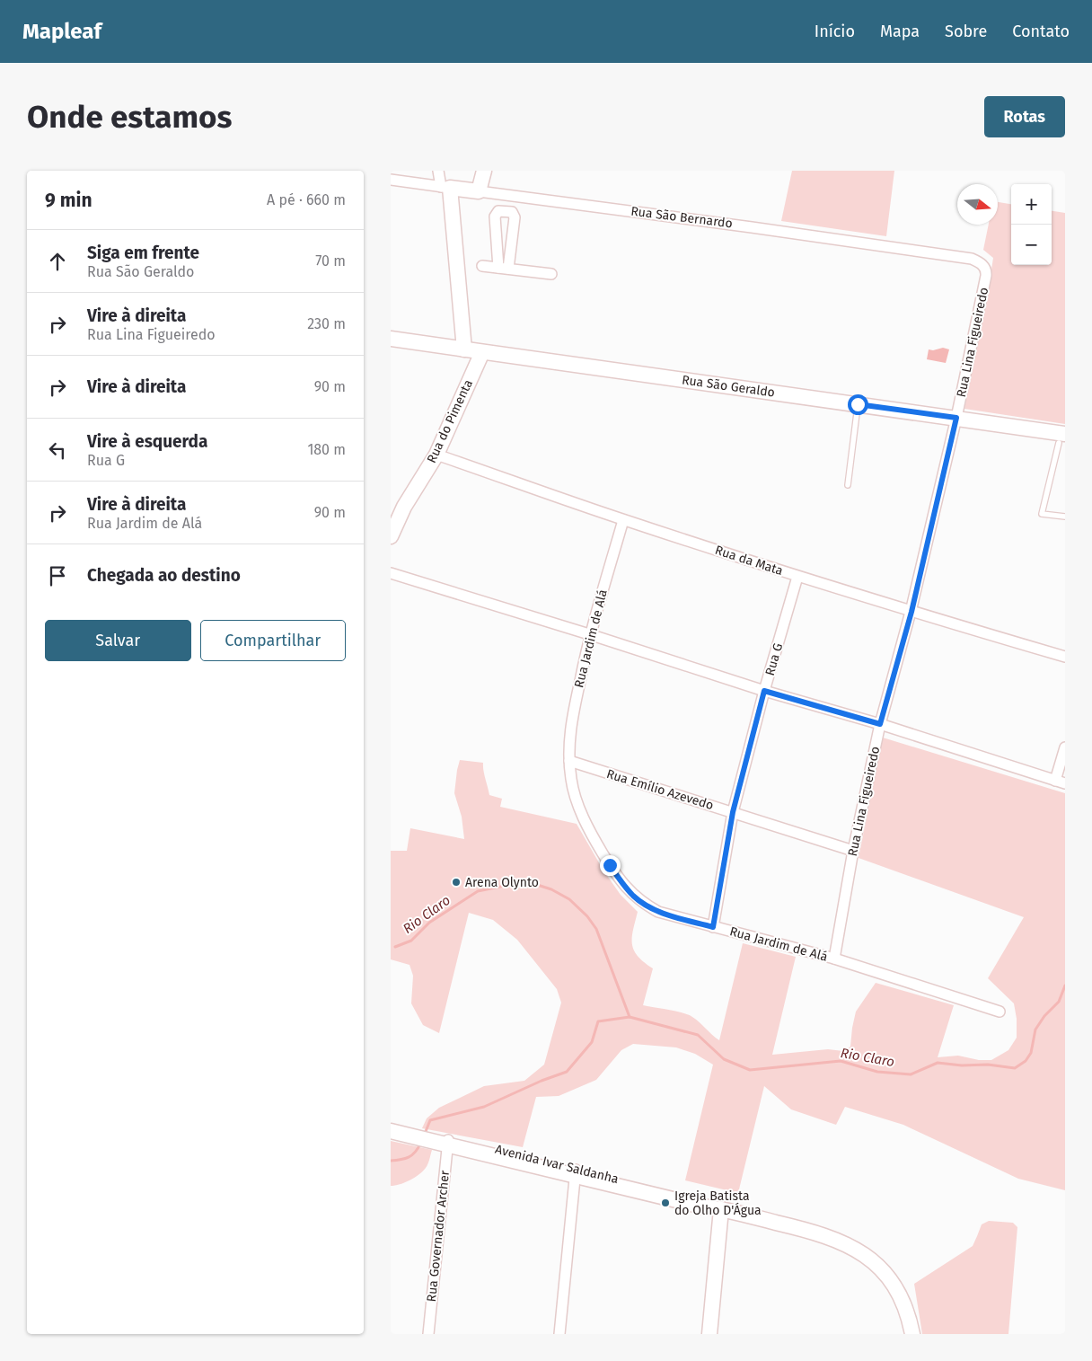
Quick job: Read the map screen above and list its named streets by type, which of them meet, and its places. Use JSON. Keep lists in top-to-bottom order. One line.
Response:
{"streets":{"street":["Rua São Bernardo","Rua Lina Figueiredo","Rua São Geraldo","Rua do Pimenta","Rua da Mata","Rua Jardim de Alá","Rua G","Rua Emílio Azevedo","Avenida Ivar Saldanha","Rua Governador Archer"]},"crossings":[["Rua São Bernardo","Rua Lina Figueiredo"],["Rua Lina Figueiredo","Rua São Geraldo"],["Rua Lina Figueiredo","Rua da Mata"],["Rua Lina Figueiredo","Rua Jardim de Alá"],["Rua Lina Figueiredo","Rua Emílio Azevedo"],["Rua São Geraldo","Rua do Pimenta"],["Rua do Pimenta","Rua da Mata"],["Rua da Mata","Rua Jardim de Alá"],["Rua da Mata","Rua G"],["Rua Jardim de Alá","Rua G"],["Rua Jardim de Alá","Rua Emílio Azevedo"],["Rua G","Rua Emílio Azevedo"],["Avenida Ivar Saldanha","Rua Governador Archer"]],"water":["Rio Claro"],"places":["Arena Olynto","Igreja Batista do Olho D'Água"],"north":"right","page":{"header":"Mapleaf","nav":["Início","Mapa","Sobre","Contato"],"buttons":["Rotas",["Salvar","Compartilhar"]],"title":"Onde estamos","heading":["9 min","A pé · 660 m"],"map_buttons":["+","−"],"list":[["Siga em frente","Rua São Geraldo","70 m"],["Vire à direita","Rua Lina Figueiredo","230 m"],["Vire à direita","90 m"],["Vire à esquerda","Rua G","180 m"],["Vire à direita","Rua Jardim de Alá","90 m"],"Chegada ao destino"]}}
